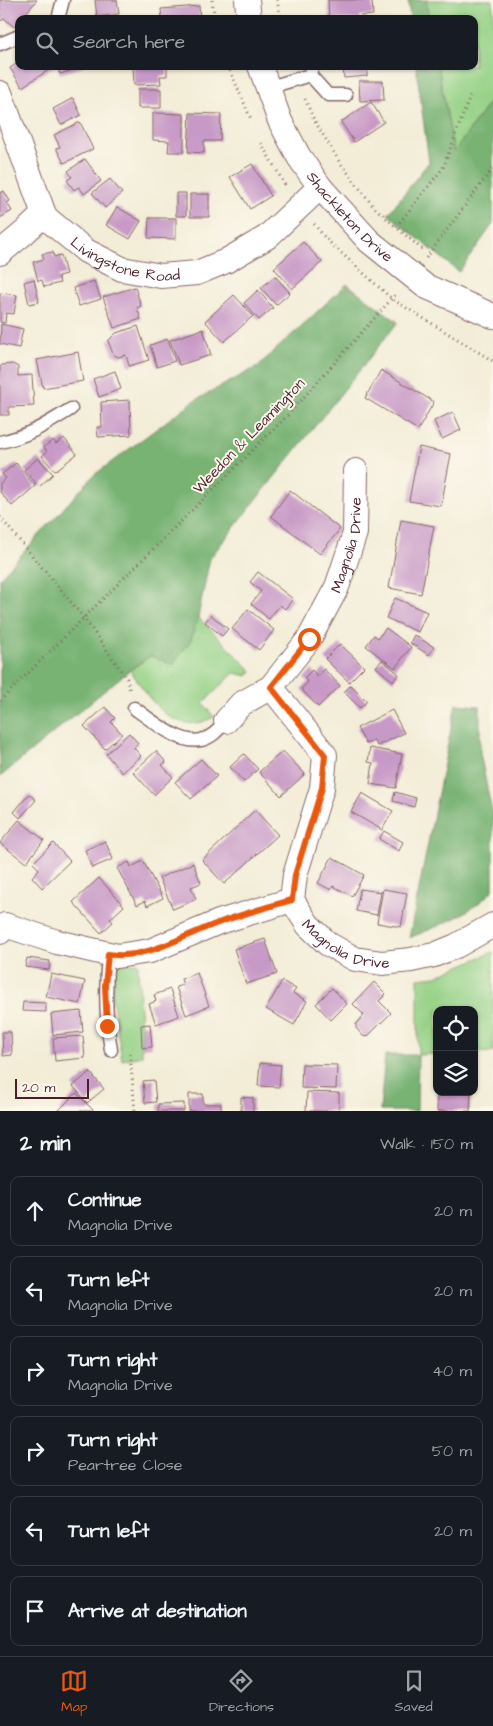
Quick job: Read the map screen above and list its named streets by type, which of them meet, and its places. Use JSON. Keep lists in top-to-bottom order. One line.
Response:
{"streets":{"street":["Shackleton Drive","Livingstone Road","Magnolia Drive"],"path":["Weedon & Leamington"]},"crossings":[["Shackleton Drive","Livingstone Road"],["Shackleton Drive","Weedon & Leamington"]],"scale_bar":"20 m","page":{"search":"Search here","scale":"20 m","heading":["2 min","Walk · 150 m"],"list":[["Continue","Magnolia Drive","20 m"],["Turn left","Magnolia Drive","20 m"],["Turn right","Magnolia Drive","40 m"],["Turn right","Peartree Close","50 m"],["Turn left","20 m"],"Arrive at destination"],"nav":["Map","Directions","Saved"]}}
